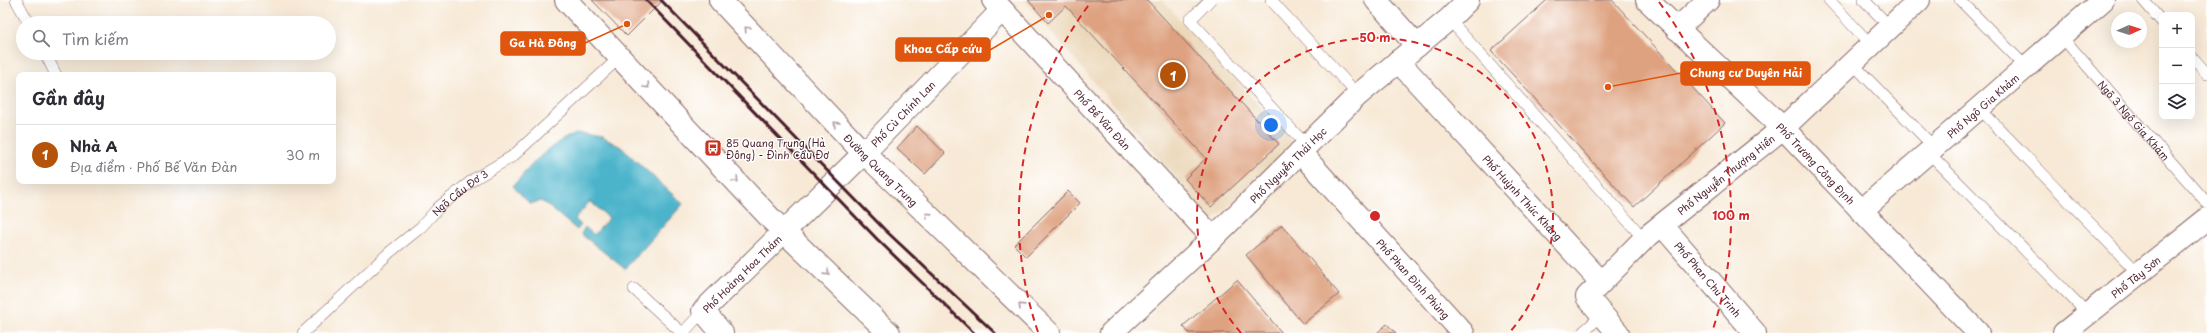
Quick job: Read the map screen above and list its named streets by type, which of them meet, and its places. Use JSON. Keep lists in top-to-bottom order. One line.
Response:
{"streets":{"main road":["Phố Ngô Gia Khảm","Phố Cù Chính Lan","Phố Bế Văn Đàn","Phố Trương Công Định","Phố Nguyễn Thái Học","Đường Quang Trung","Phố Nguyễn Thượng Hiền","Phố Huỳnh Thúc Kháng","Phố Hoàng Hoa Thám","Phố Tây Sơn","Phố Phan Đình Phùng","Phố Phan Chu Trinh"],"lane":["Ngõ 3 Ngô Gia Khảm","Ngõ Cầu Đơ 3"]},"crossings":[["Phố Ngô Gia Khảm","Ngõ 3 Ngô Gia Khảm"],["Phố Ngô Gia Khảm","Phố Trương Công Định"],["Phố Cù Chính Lan","Phố Bế Văn Đàn"],["Phố Cù Chính Lan","Đường Quang Trung"],["Phố Cù Chính Lan","Phố Hoàng Hoa Thám"],["Phố Bế Văn Đàn","Phố Nguyễn Thái Học"],["Phố Trương Công Định","Phố Nguyễn Thượng Hiền"],["Phố Nguyễn Thái Học","Phố Huỳnh Thúc Kháng"],["Phố Nguyễn Thái Học","Phố Phan Đình Phùng"],["Phố Nguyễn Thượng Hiền","Phố Huỳnh Thúc Kháng"],["Phố Nguyễn Thượng Hiền","Phố Phan Chu Trinh"]],"places":{"other":["Khoa Cấp cứu","Ga Hà Đông","Chung cư Duyên Hải"],"bus stop":["85 Quang Trung (Hà Đông) - Đình Cầu Đơ"]},"north":"right","page":{"map_buttons":["+","−"],"search":"Tìm kiếm","pins":"1","heading":"Gần đây","list":[{"mark":"1","name":"Nhà A","note":"Địa điểm · Phố Bế Văn Đàn","value":"30 m"}]},"rings":["50 m","100 m"]}
